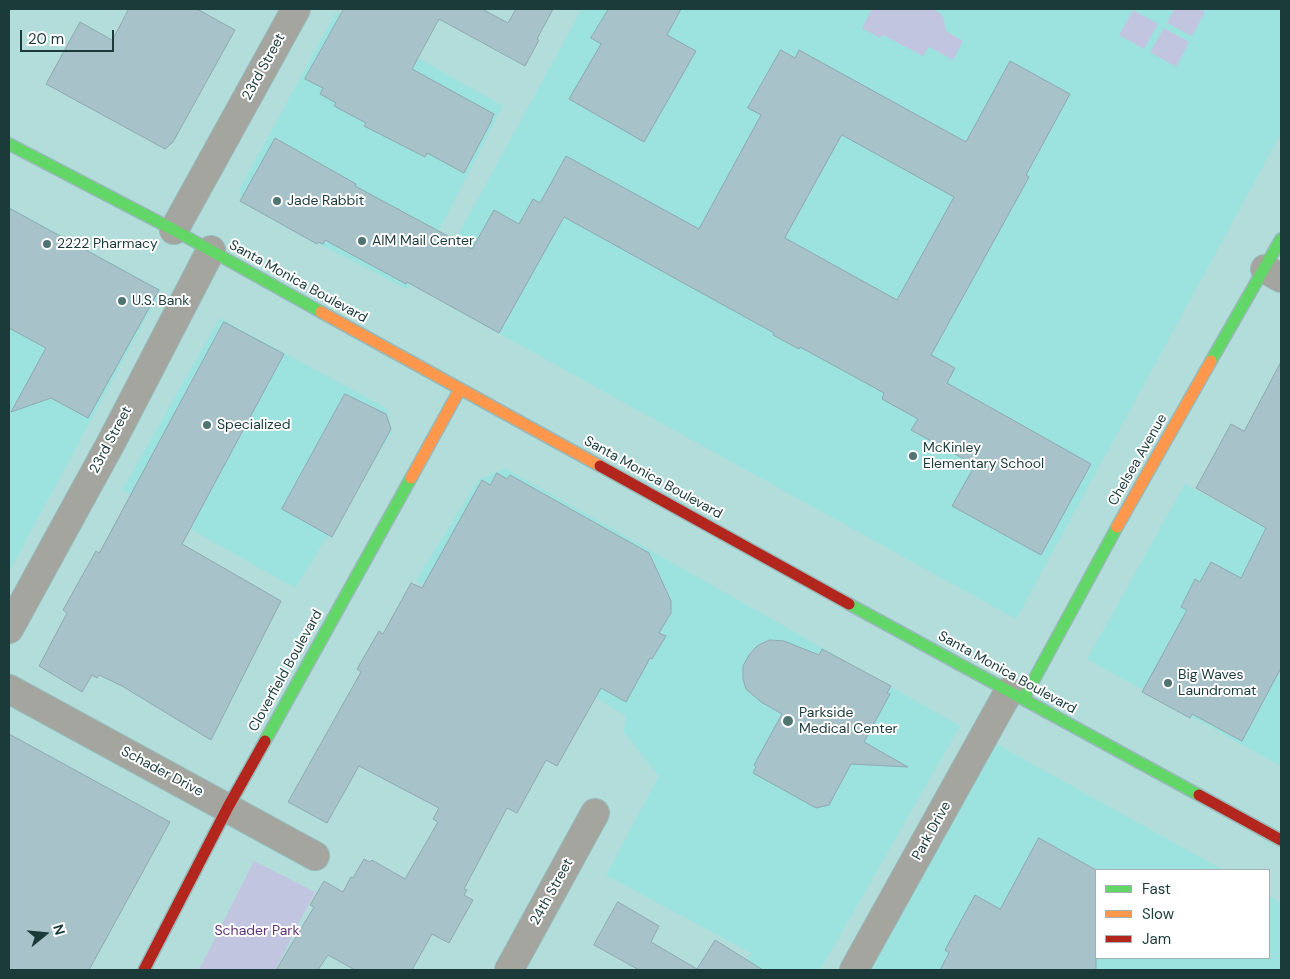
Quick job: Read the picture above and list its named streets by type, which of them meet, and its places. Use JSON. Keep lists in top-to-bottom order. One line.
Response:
{"streets":{"main road":["Santa Monica Boulevard","Chelsea Avenue","Cloverfield Boulevard"],"street":["23rd Street","Schader Drive","Park Drive","24th Street"]},"crossings":[["23rd Street","Santa Monica Boulevard"],["Santa Monica Boulevard","Chelsea Avenue"],["Santa Monica Boulevard","Cloverfield Boulevard"],["Santa Monica Boulevard","Park Drive"],["Chelsea Avenue","Park Drive"],["Cloverfield Boulevard","Schader Drive"]],"parks":["Schader Park"],"places":["Jade Rabbit","AIM Mail Center","2222 Pharmacy","U.S. Bank","Specialized","McKinley Elementary School","Big Waves Laundromat","Parkside Medical Center"],"legend":["Fast","Slow","Jam"],"scale_bar":"20 m","north":"right"}
